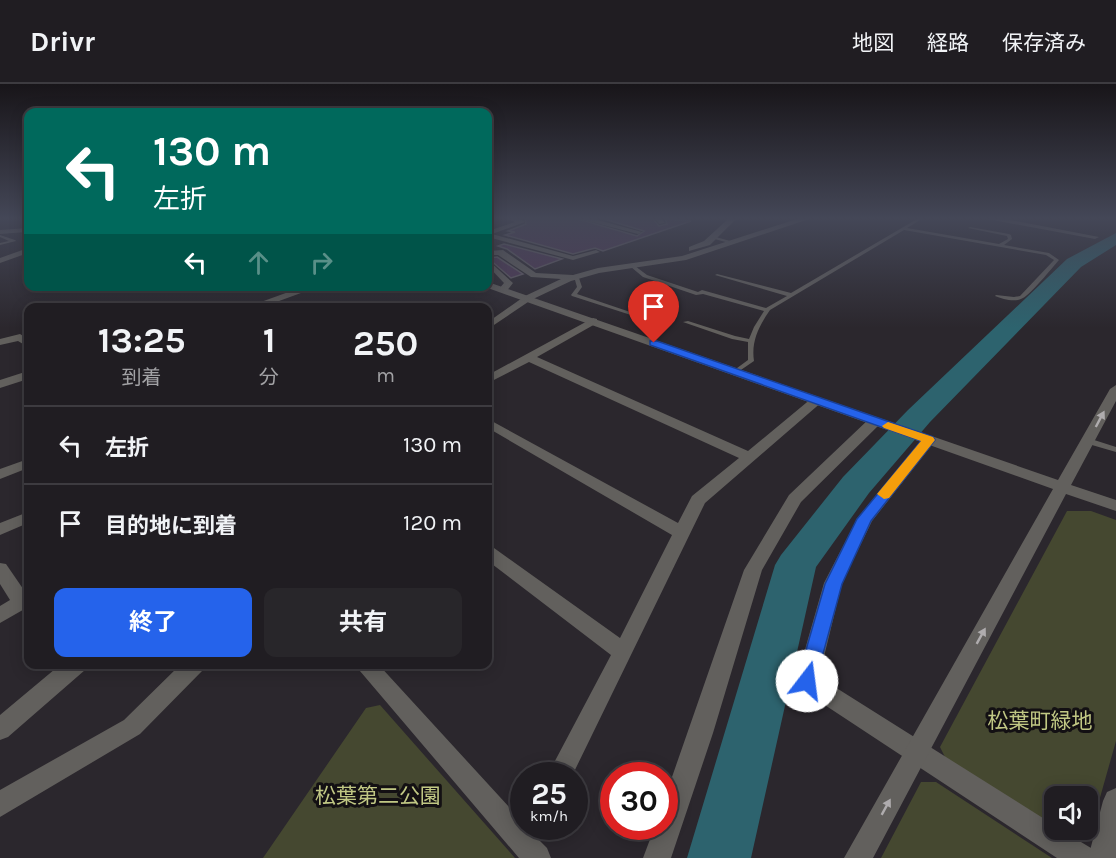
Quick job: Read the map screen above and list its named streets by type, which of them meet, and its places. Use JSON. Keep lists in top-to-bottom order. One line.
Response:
{"parks":["松葉町緑地","松葉第二公園"],"page":{"header":"Drivr","nav":["地図","経路","保存済み"],"turn":["130 m","左折"],"eta":["13:25","到着","1","分","250","m"],"list":[{"name":"左折","value":"130 m"},{"name":"目的地に到着","value":"120 m"}],"buttons":["終了","共有"],"speed":"25 km/h","limit":"30"}}
